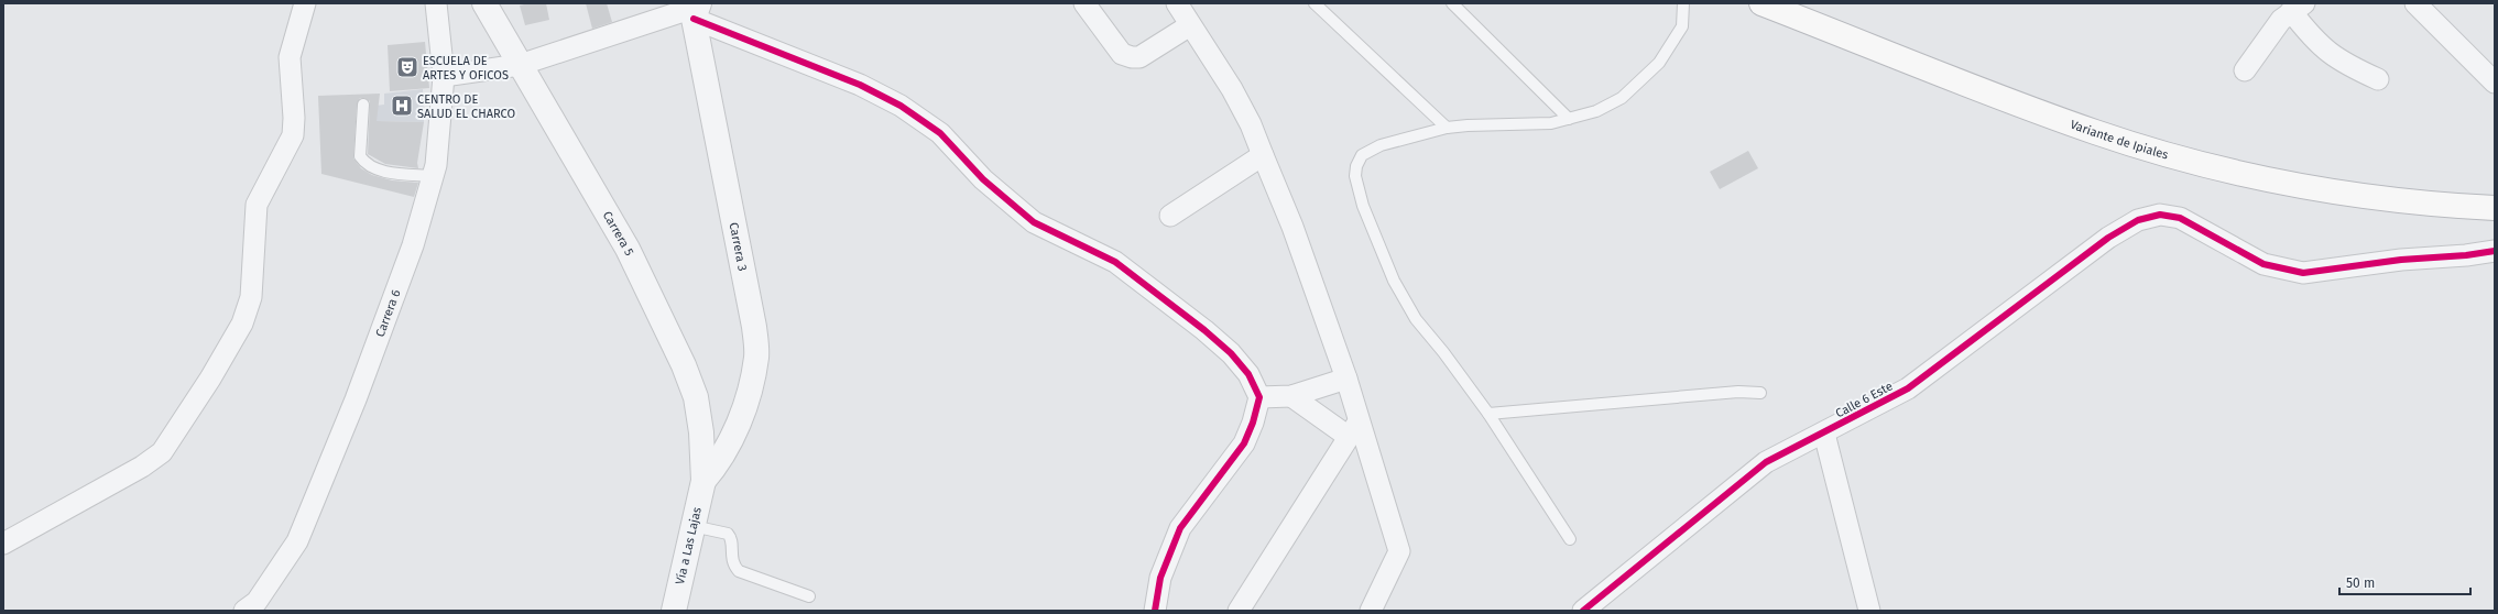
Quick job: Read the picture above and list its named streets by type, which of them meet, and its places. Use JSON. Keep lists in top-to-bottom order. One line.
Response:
{"streets":{"highway":["Variante de Ipiales"],"street":["Carrera 5","Carrera 3","Carrera 6","Calle 6 Este","Vía a Las Lajas"]},"crossings":[["Carrera 5","Carrera 3"],["Carrera 5","Vía a Las Lajas"],["Carrera 3","Vía a Las Lajas"]],"places":{"theatre":["ESCUELA DE ARTES Y OFICOS"],"hospital":["CENTRO DE SALUD EL CHARCO"]},"scale_bar":"50 m"}
